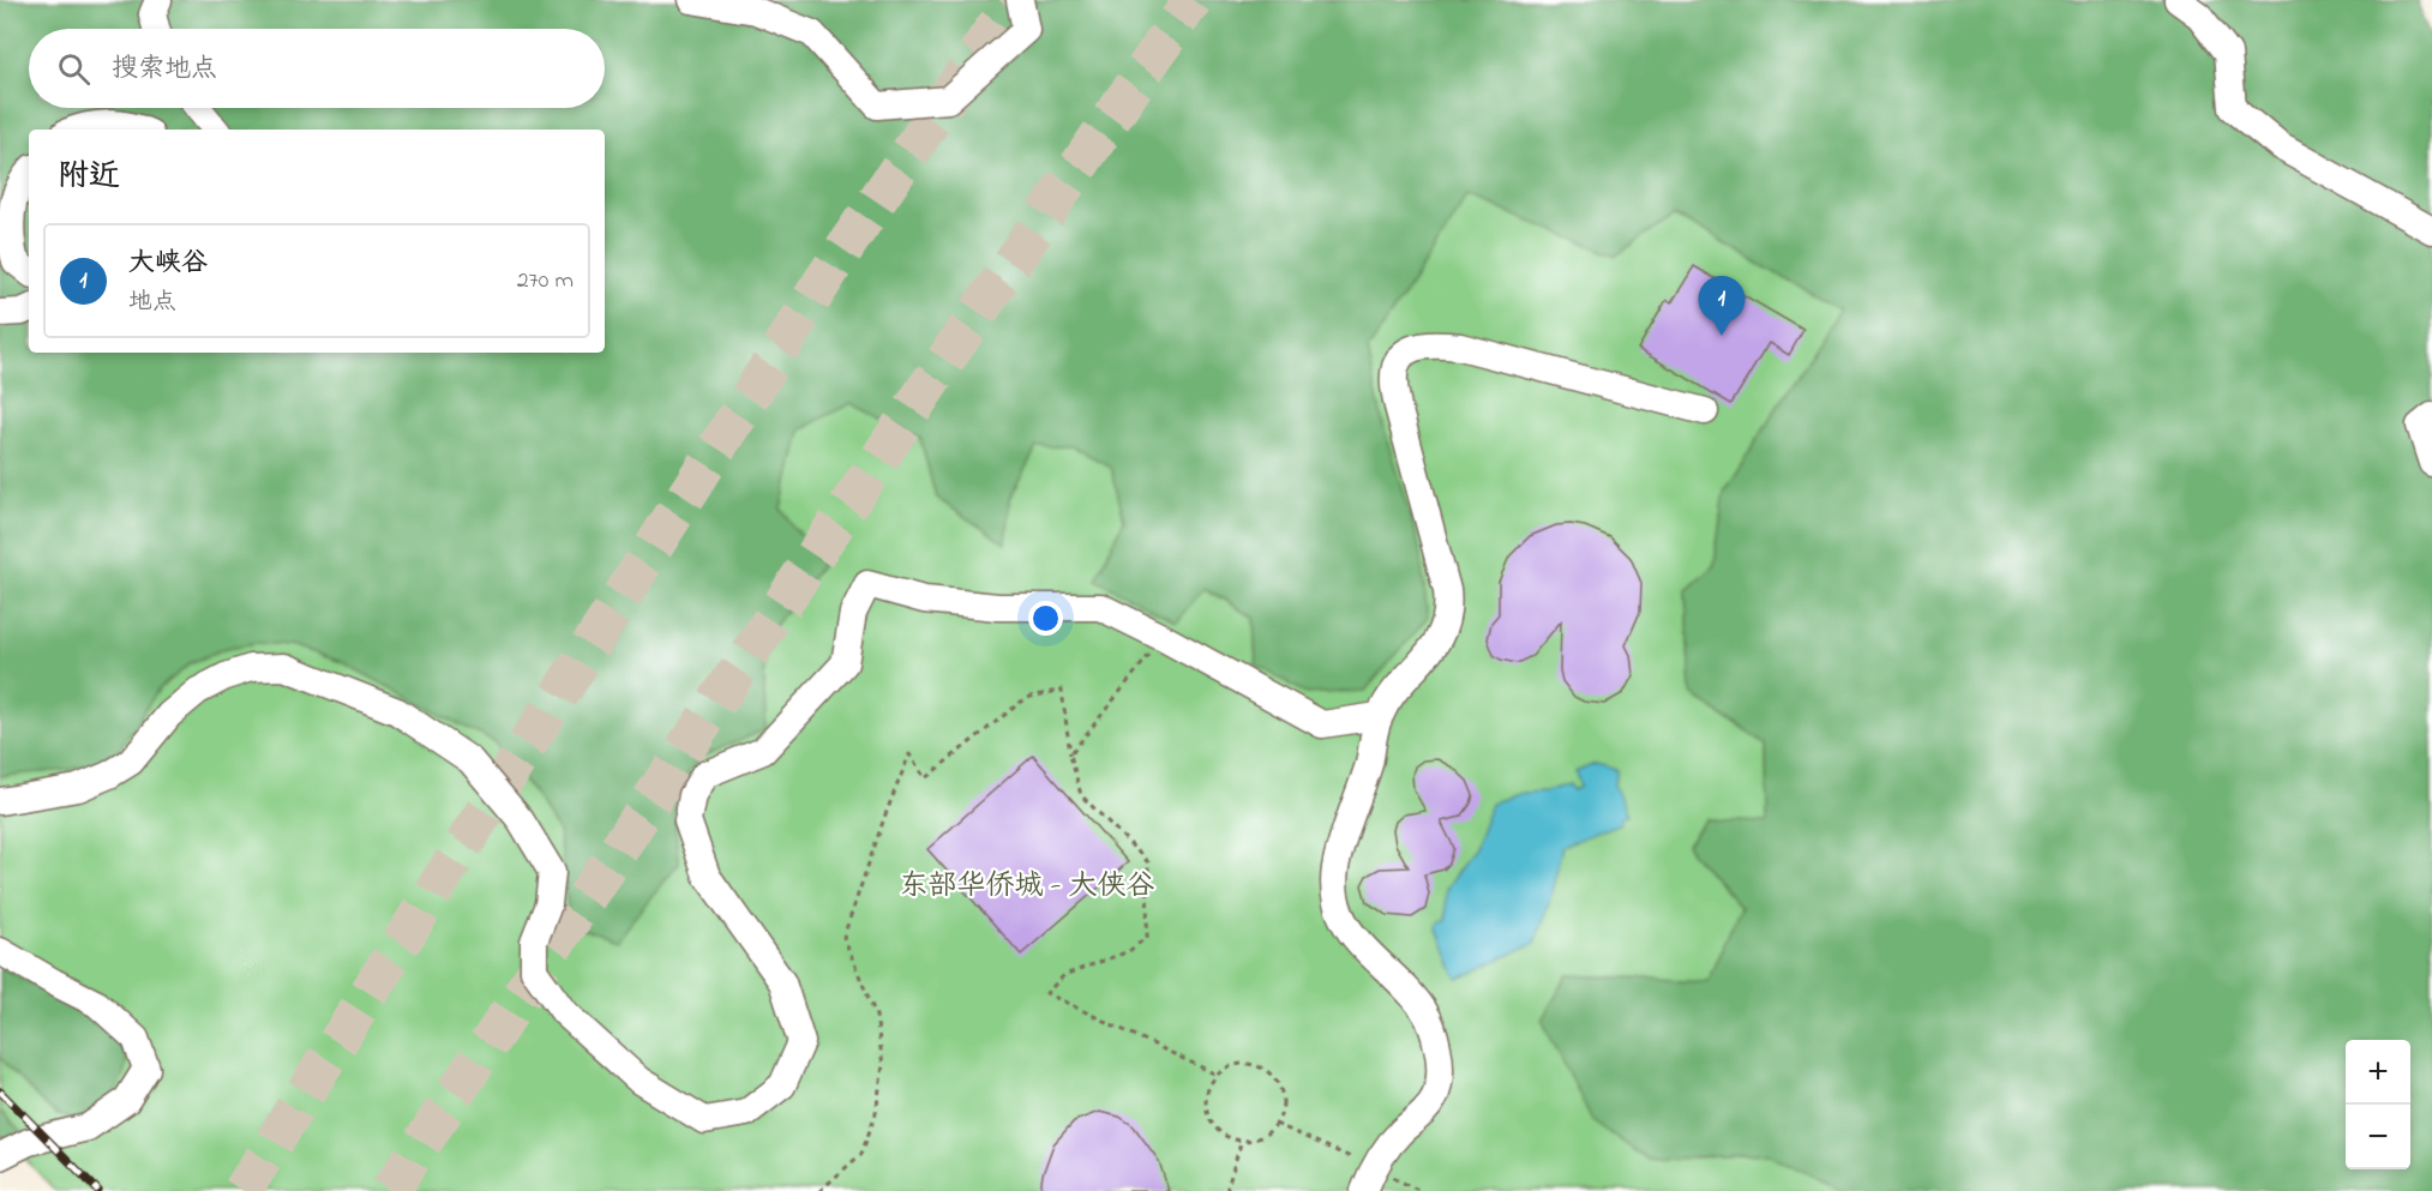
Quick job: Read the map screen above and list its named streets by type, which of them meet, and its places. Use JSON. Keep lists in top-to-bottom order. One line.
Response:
{"parks":["东部华侨城 - 大侠谷"],"page":{"search":"搜索地点","heading":"附近","list":[{"mark":"1","name":"大峡谷","note":"地点","value":"270 m"}],"pins":"1","map_buttons":["+","−"]}}
